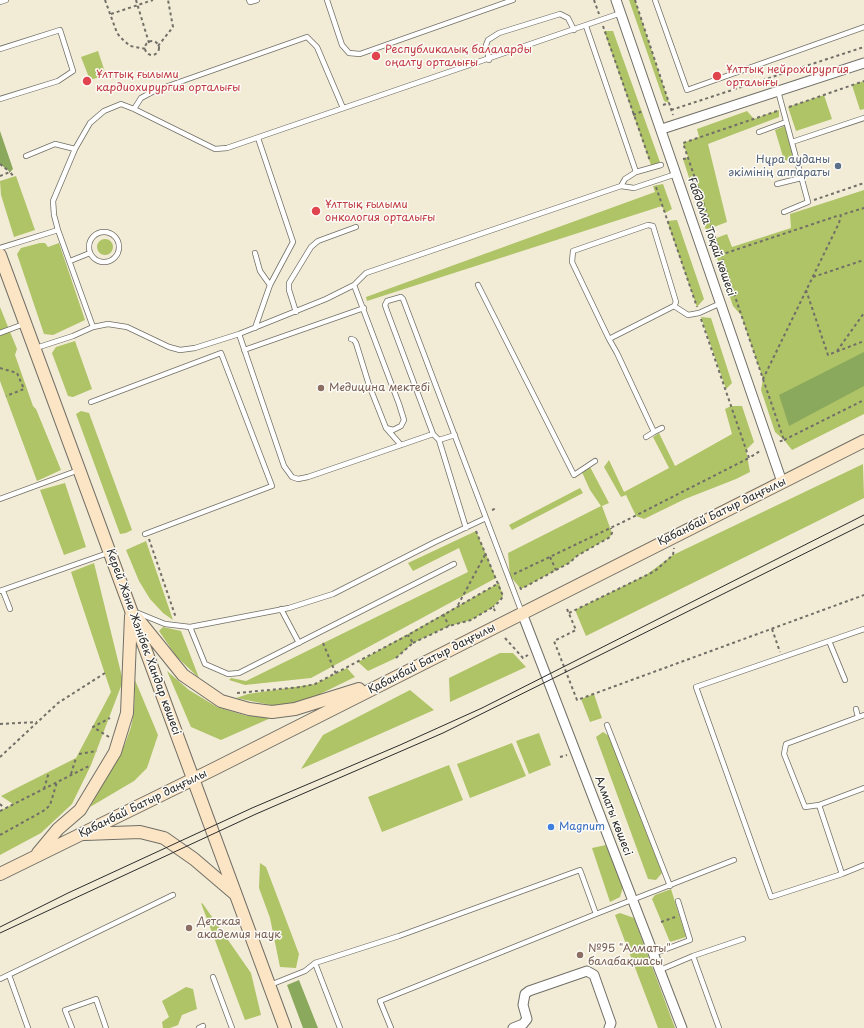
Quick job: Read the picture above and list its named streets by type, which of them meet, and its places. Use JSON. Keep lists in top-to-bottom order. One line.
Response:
{"streets":{"main road":["Қабанбай Батыр даңғылы","Керей Және Жәнібек Хандар көшесі"],"street":["Ғабдолла Тоқай көшесі","Алматы көшесі"]},"crossings":[["Ғабдолла Тоқай көшесі","Қабанбай Батыр даңғылы"],["Қабанбай Батыр даңғылы","Керей Және Жәнібек Хандар көшесі"],["Қабанбай Батыр даңғылы","Алматы көшесі"]],"places":["Республикалық балаларды оңалту орталығы","Ұлттық нейрохирургия орталығы","Ұлттық ғылыми кардиохирургия орталығы","Нұра ауданы әкімінің аппараты","Ұлттық ғылыми онкология орталығы","Медицина мектебі","Magnum","Детская академия наук","№95 \"Алматы\" балабақшасы"]}
